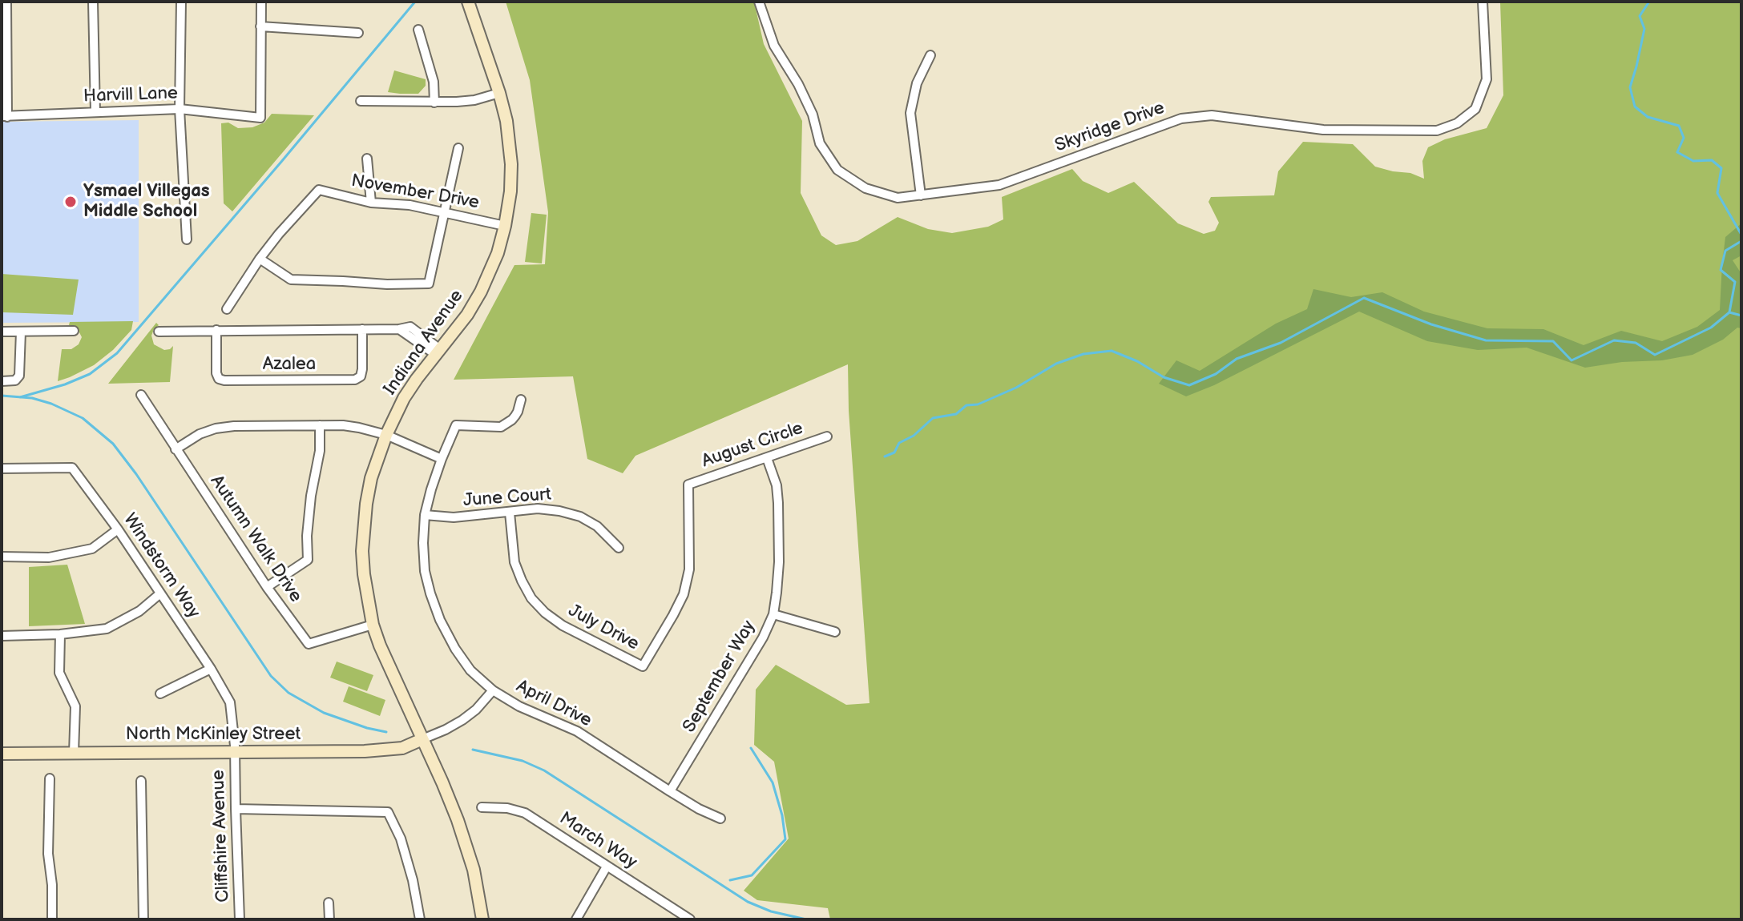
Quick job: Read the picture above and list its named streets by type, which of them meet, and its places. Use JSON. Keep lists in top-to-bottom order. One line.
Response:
{"streets":{"street":["Harvill Lane","Skyridge Drive","November Drive","Indiana Avenue","Azalea","August Circle","June Court","Autumn Walk Drive","Windstorm Way","July Drive","September Way","April Drive","North McKinley Street","Cliffshire Avenue","March Way"]},"crossings":[["November Drive","Indiana Avenue"],["Indiana Avenue","Azalea"],["Indiana Avenue","Autumn Walk Drive"],["Indiana Avenue","North McKinley Street"],["August Circle","July Drive"],["August Circle","September Way"],["June Court","July Drive"],["June Court","April Drive"],["Windstorm Way","North McKinley Street"],["Windstorm Way","Cliffshire Avenue"],["September Way","April Drive"],["North McKinley Street","Cliffshire Avenue"]],"places":["Ysmael Villegas Middle School"]}
